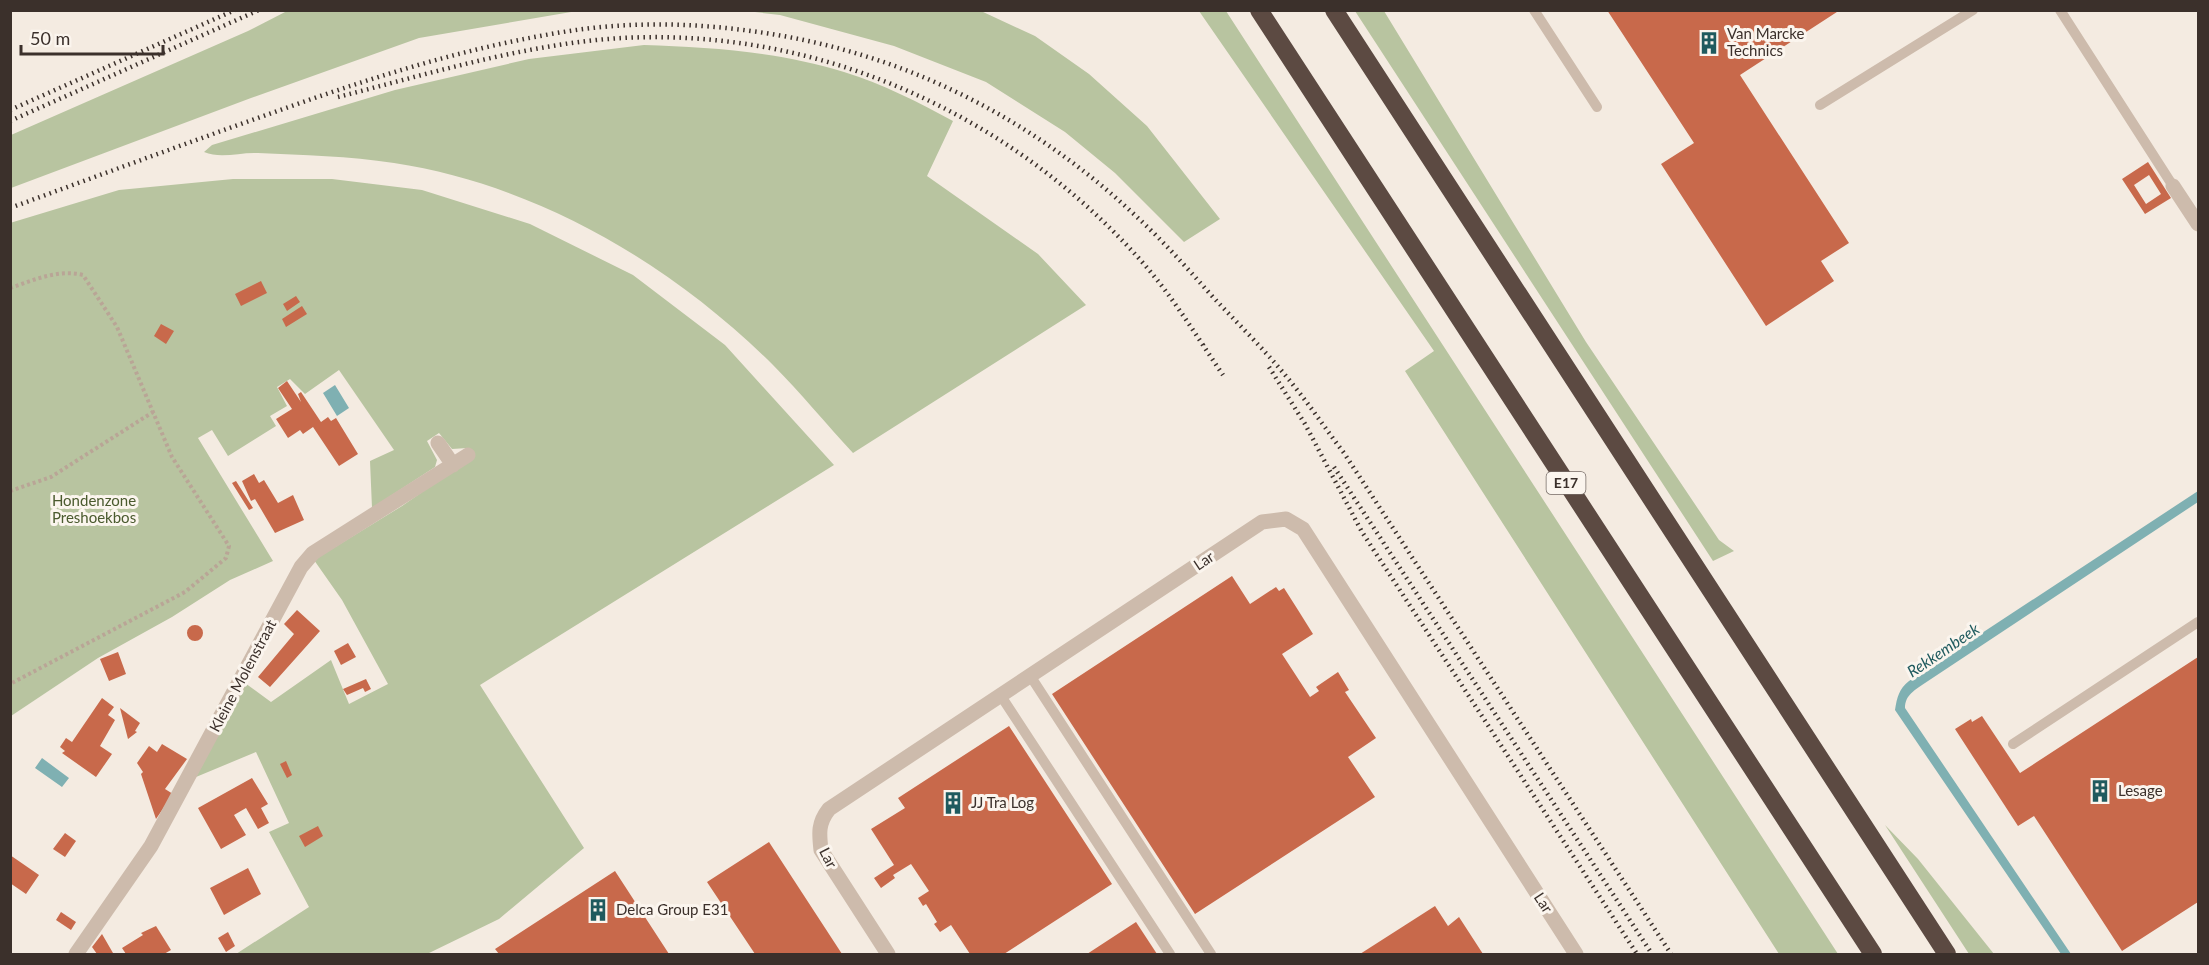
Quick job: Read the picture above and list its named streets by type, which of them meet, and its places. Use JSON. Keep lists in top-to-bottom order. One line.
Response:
{"streets":{"highway":["E17"],"street":["Lar","Kleine Molenstraat"]},"water":["Rekkembeek"],"parks":["Hondenzone Preshoekbos"],"places":{"building":["Van Marcke Technics","Lesage","JJ Tra Log","Delca Group E31"]},"scale_bar":"50 m"}
